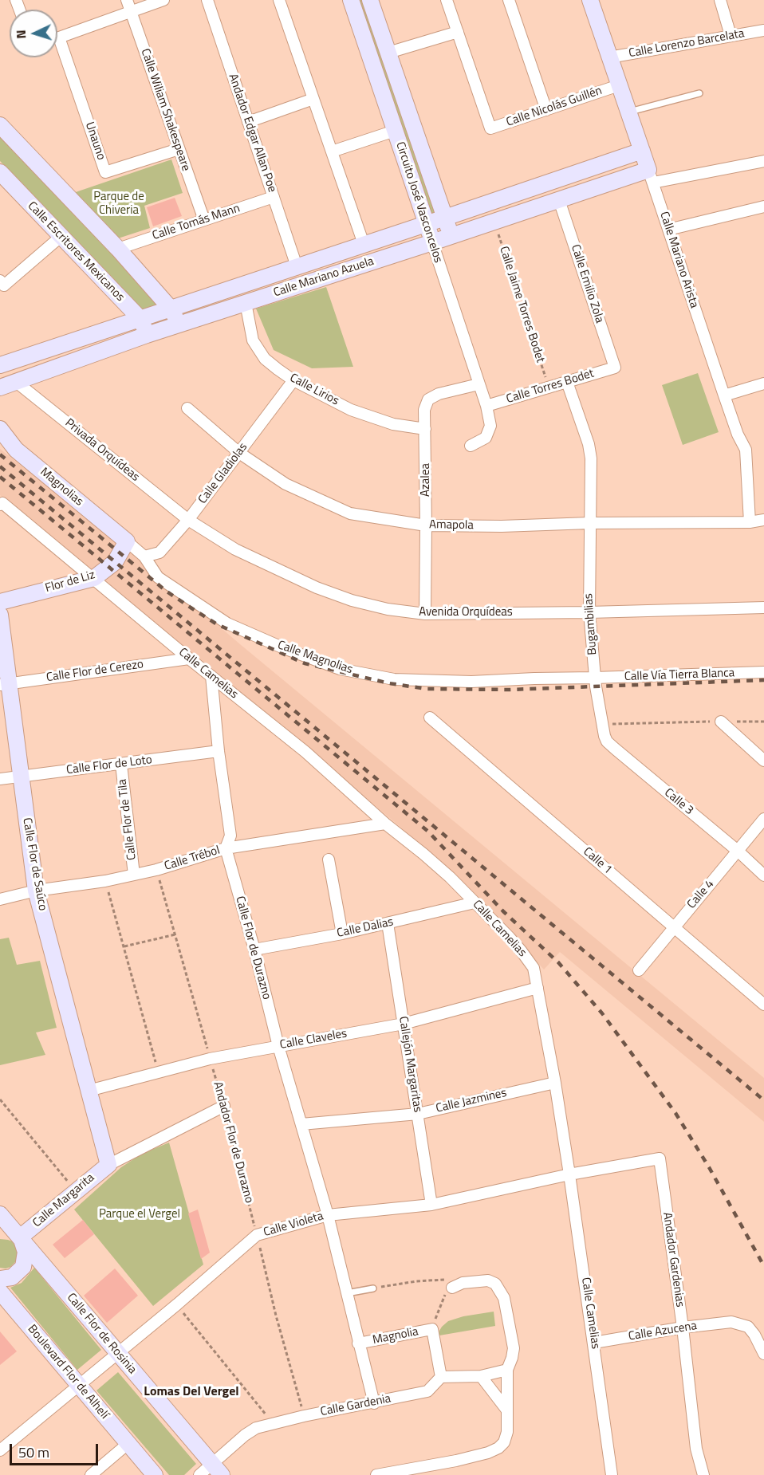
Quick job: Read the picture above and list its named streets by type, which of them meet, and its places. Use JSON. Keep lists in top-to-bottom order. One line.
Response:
{"streets":{"street":["Calle Lorenzo Barcelata","Calle Nicolás Guillén","Calle Wiliam Shakespeare","Andador Edgar Allan Poe","Unauno","Circuito José Vasconcelos","Calle Tomás Mann","Calle Escritores Mexicanos","Calle Mariano Arista","Calle Mariano Azuela","Calle Emilio Zola","Calle Torres Bodet","Calle Lirios","Privada Orquídeas","Calle Gladiolas","Azalea","Magnolias","Amapola","Flor de Liz","Avenida Orquídeas","Bugambilias","Calle Magnolias","Calle Flor de Cerezo","Calle Camelias","Calle Vía Tierra Blanca","Calle Flor de Loto","Calle 3","Calle Flor de Tila","Calle Trébol","Calle 1","Calle Flor de Saúco","Calle 4","Calle Dalias","Calle Flor de Durazno","Calle Claveles","Callejón Margaritas","Calle Jazmines","Calle Margarita","Calle Violeta","Andador Gardenias","Calle Azucena","Calle Flor de Rosinia","Magnolia","Boulevard Flor de Alhelí","Calle Gardenia"],"path":["Calle Jaime Torres Bodet","Andador Flor de Durazno"]},"crossings":[["Calle Lorenzo Barcelata","Calle Mariano Arista"],["Calle Nicolás Guillén","Calle Mariano Arista"],["Calle Wiliam Shakespeare","Unauno"],["Calle Wiliam Shakespeare","Calle Tomás Mann"],["Andador Edgar Allan Poe","Calle Tomás Mann"],["Andador Edgar Allan Poe","Calle Mariano Azuela"],["Circuito José Vasconcelos","Calle Mariano Azuela"],["Circuito José Vasconcelos","Calle Torres Bodet"],["Circuito José Vasconcelos","Azalea"],["Calle Escritores Mexicanos","Calle Mariano Azuela"],["Calle Mariano Arista","Calle Mariano Azuela"],["Calle Mariano Arista","Amapola"],["Calle Mariano Azuela","Calle Emilio Zola"],["Calle Mariano Azuela","Calle Jaime Torres Bodet"],["Calle Mariano Azuela","Calle Lirios"],["Calle Mariano Azuela","Privada Orquídeas"],["Calle Emilio Zola","Calle Torres Bodet"],["Calle Jaime Torres Bodet","Calle Torres Bodet"],["Calle Lirios","Calle Gladiolas"],["Calle Lirios","Azalea"],["Privada Orquídeas","Calle Gladiolas"],["Privada Orquídeas","Avenida Orquídeas"],["Calle Gladiolas","Amapola"],["Calle Gladiolas","Avenida Orquídeas"],["Calle Gladiolas","Calle Magnolias"],["Azalea","Amapola"],["Azalea","Avenida Orquídeas"],["Magnolias","Flor de Liz"],["Magnolias","Calle Magnolias"],["Amapola","Bugambilias"],["Flor de Liz","Calle Magnolias"],["Flor de Liz","Calle Camelias"],["Avenida Orquídeas","Bugambilias"],["Bugambilias","Calle Magnolias"],["Bugambilias","Calle Vía Tierra Blanca"],["Bugambilias","Calle 3"],["Calle Magnolias","Calle Vía Tierra Blanca"],["Calle Flor de Cerezo","Calle Camelias"],["Calle Flor de Cerezo","Calle Flor de Saúco"],["Calle Camelias","Calle Trébol"],["Calle Camelias","Calle Dalias"],["Calle Camelias","Calle Flor de Durazno"],["Calle Camelias","Calle Claveles"],["Calle Camelias","Calle Jazmines"],["Calle Camelias","Calle Violeta"],["Calle Camelias","Calle Azucena"],["Calle Flor de Loto","Calle Flor de Tila"],["Calle Flor de Loto","Calle Flor de Saúco"],["Calle Flor de Loto","Calle Flor de Durazno"],["Calle 3","Calle 4"],["Calle Flor de Tila","Calle Trébol"],["Calle Trébol","Calle Flor de Saúco"],["Calle Trébol","Calle Flor de Durazno"],["Calle Trébol","Andador Flor de Durazno"],["Calle 1","Calle 4"],["Calle Flor de Saúco","Calle Claveles"],["Calle Flor de Saúco","Calle Margarita"],["Calle Dalias","Calle Flor de Durazno"],["Calle Dalias","Callejón Margaritas"],["Calle Flor de Durazno","Calle Claveles"],["Calle Flor de Durazno","Calle Jazmines"],["Calle Flor de Durazno","Calle Violeta"],["Calle Claveles","Callejón Margaritas"],["Calle Claveles","Andador Flor de Durazno"],["Callejón Margaritas","Calle Jazmines"],["Callejón Margaritas","Calle Violeta"],["Andador Flor de Durazno","Calle Violeta"],["Andador Flor de Durazno","Calle Gardenia"],["Calle Margarita","Calle Flor de Rosinia"],["Calle Violeta","Andador Gardenias"],["Calle Violeta","Calle Flor de Rosinia"],["Calle Violeta","Boulevard Flor de Alhelí"],["Andador Gardenias","Calle Azucena"],["Calle Flor de Rosinia","Calle Gardenia"],["Magnolia","Calle Gardenia"]],"districts":["Lomas Del Vergel"],"parks":["Parque de Chiveria","Parque el Vergel"],"scale_bar":"50 m","north":"left"}
